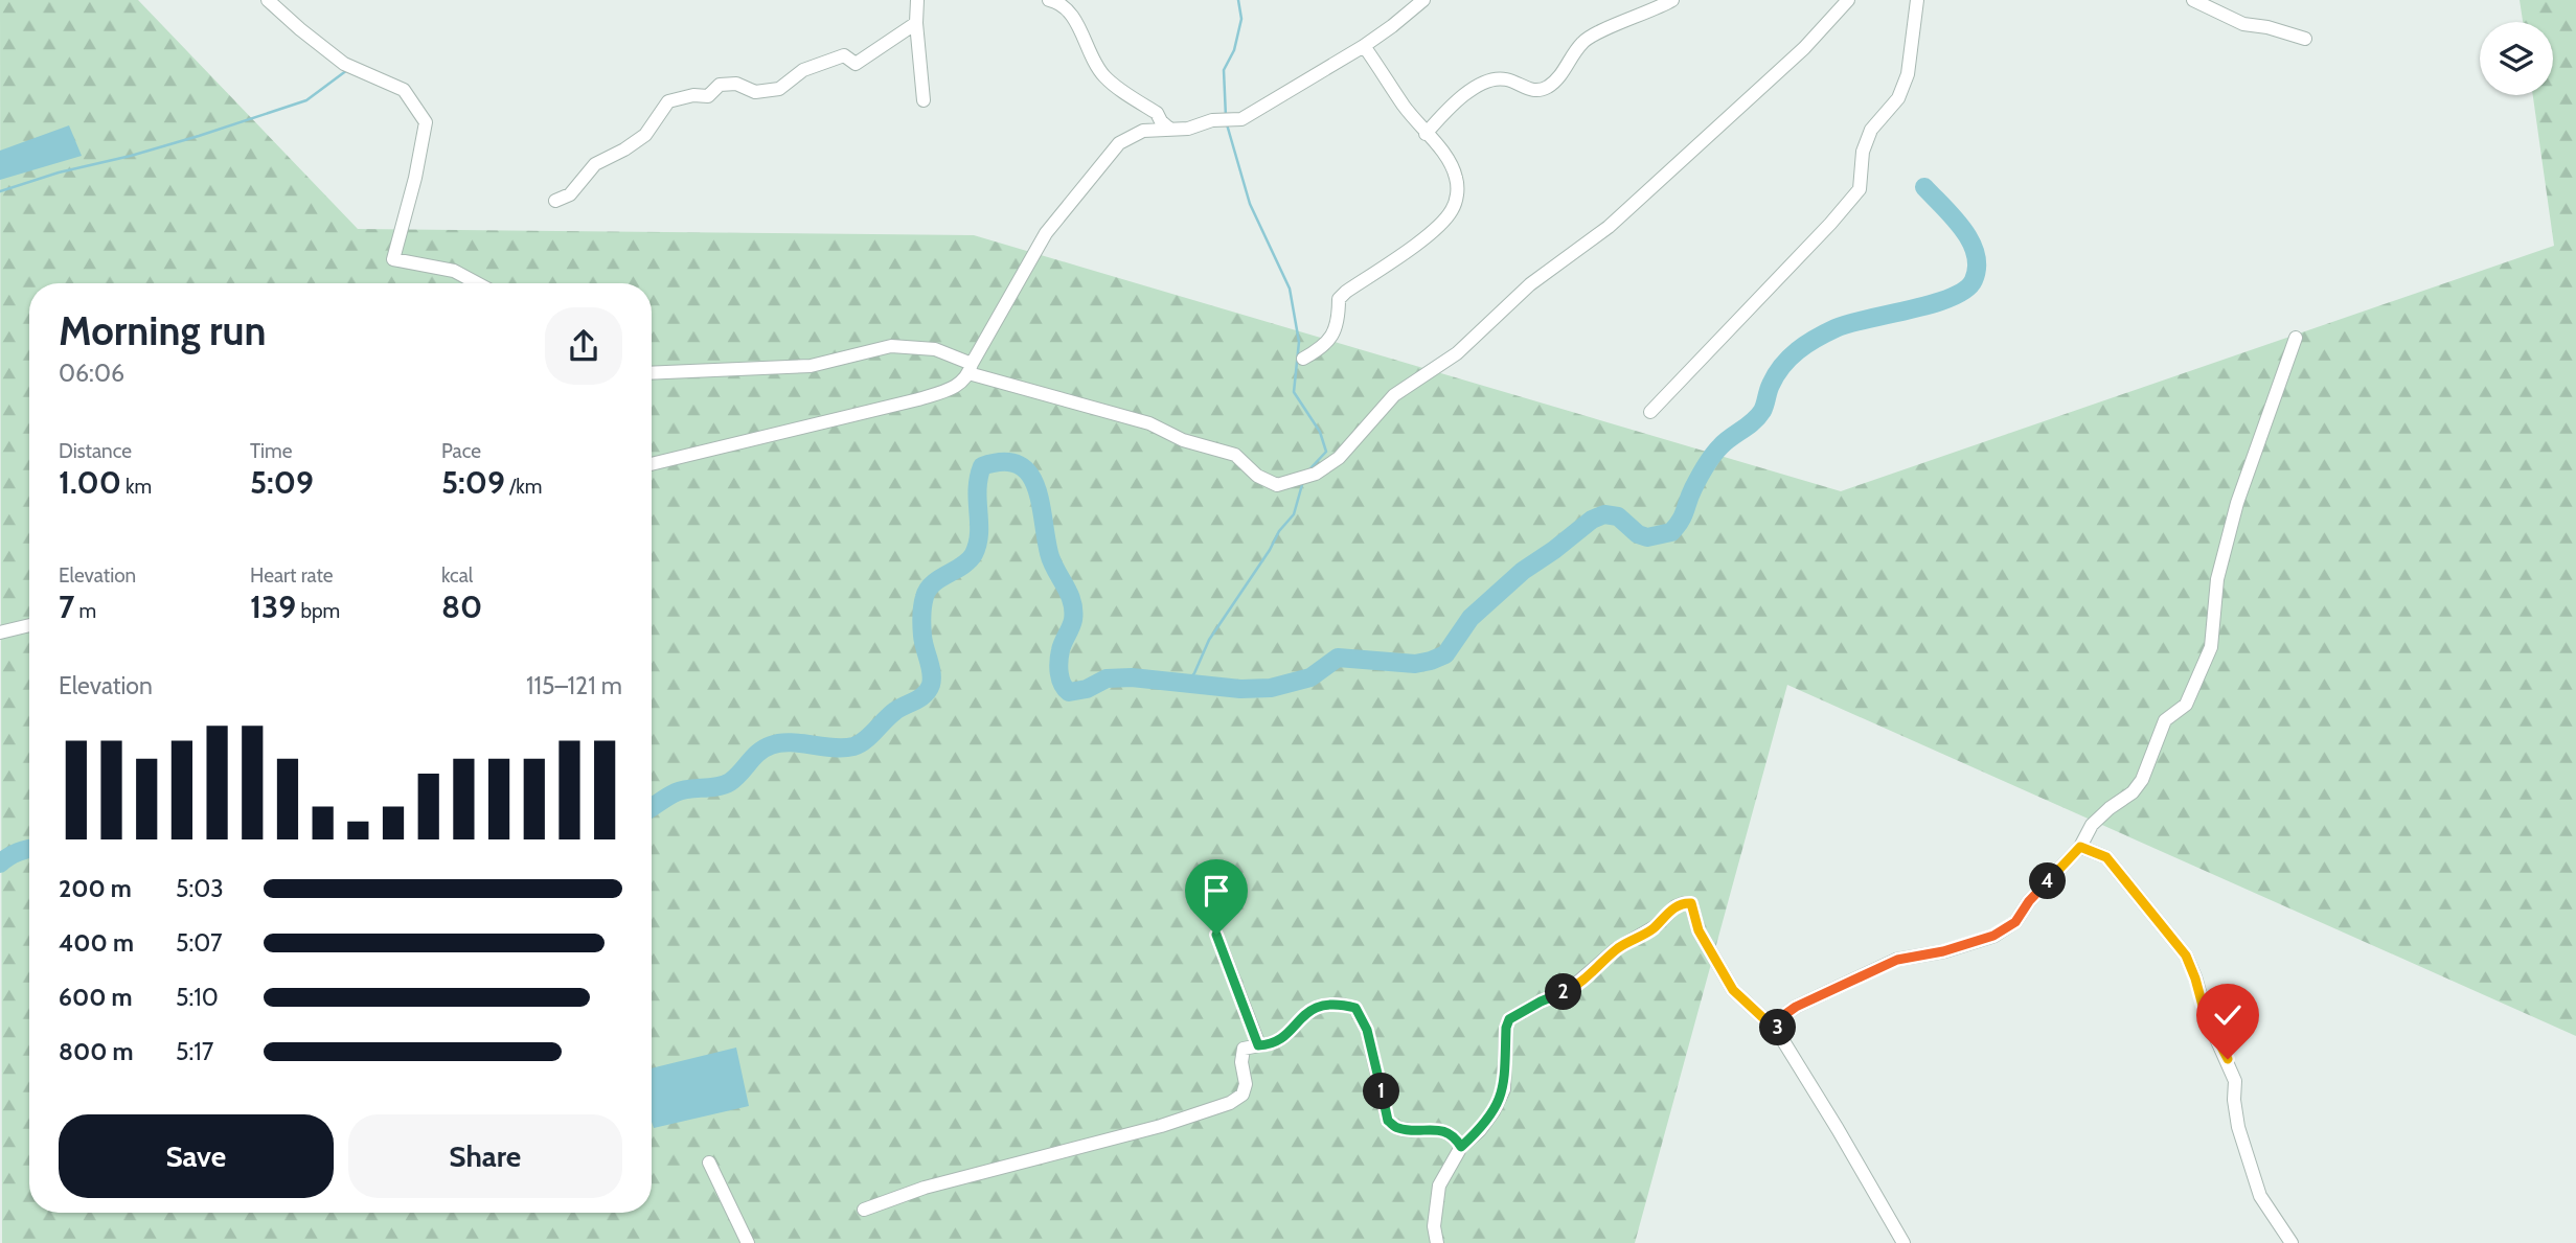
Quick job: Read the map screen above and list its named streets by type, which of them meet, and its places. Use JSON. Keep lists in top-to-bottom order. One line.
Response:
{"page":{"heading":["Morning run","06:06"],"stats":[["Distance","1.00 km"],["Time","5:09"],["Pace","5:09 /km"],["Elevation","7 m"],["Heart rate","139 bpm"],["kcal","80"]],"chart":["Elevation","115–121 m"],"list":[{"name":"200 m","note":"5:03"},{"name":"400 m","note":"5:07"},{"name":"600 m","note":"5:10"},{"name":"800 m","note":"5:17"}],"pins":["4","2","3","1"],"buttons":["Save","Share"]}}
